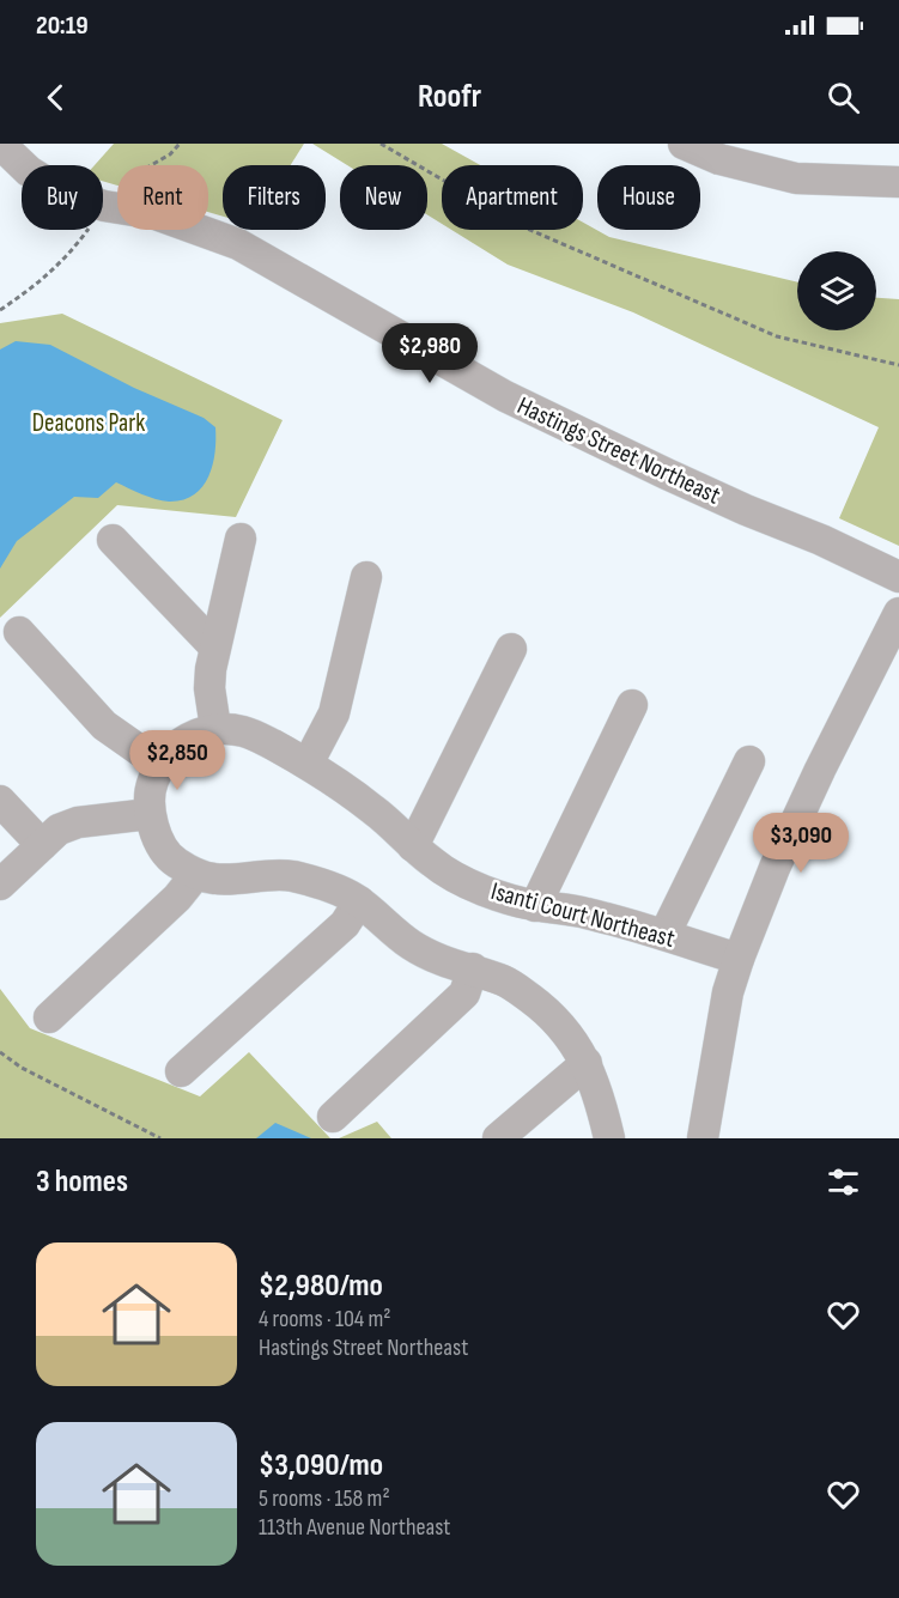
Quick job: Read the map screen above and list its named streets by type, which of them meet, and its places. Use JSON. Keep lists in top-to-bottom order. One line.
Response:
{"streets":{"street":["Hastings Street Northeast","Isanti Court Northeast"]},"parks":["Deacons Park"],"page":{"status":"20:19","header":"Roofr","chip":["Buy","Rent","Filters","New","Apartment","House"],"price":["$2,980","$2,850","$3,090"],"heading":"3 homes","list":[{"name":"$2,980/mo","note":"4 rooms · 104 m² · Hastings Street Northeast"},{"name":"$3,090/mo","note":"5 rooms · 158 m² · 113th Avenue Northeast"}]}}
